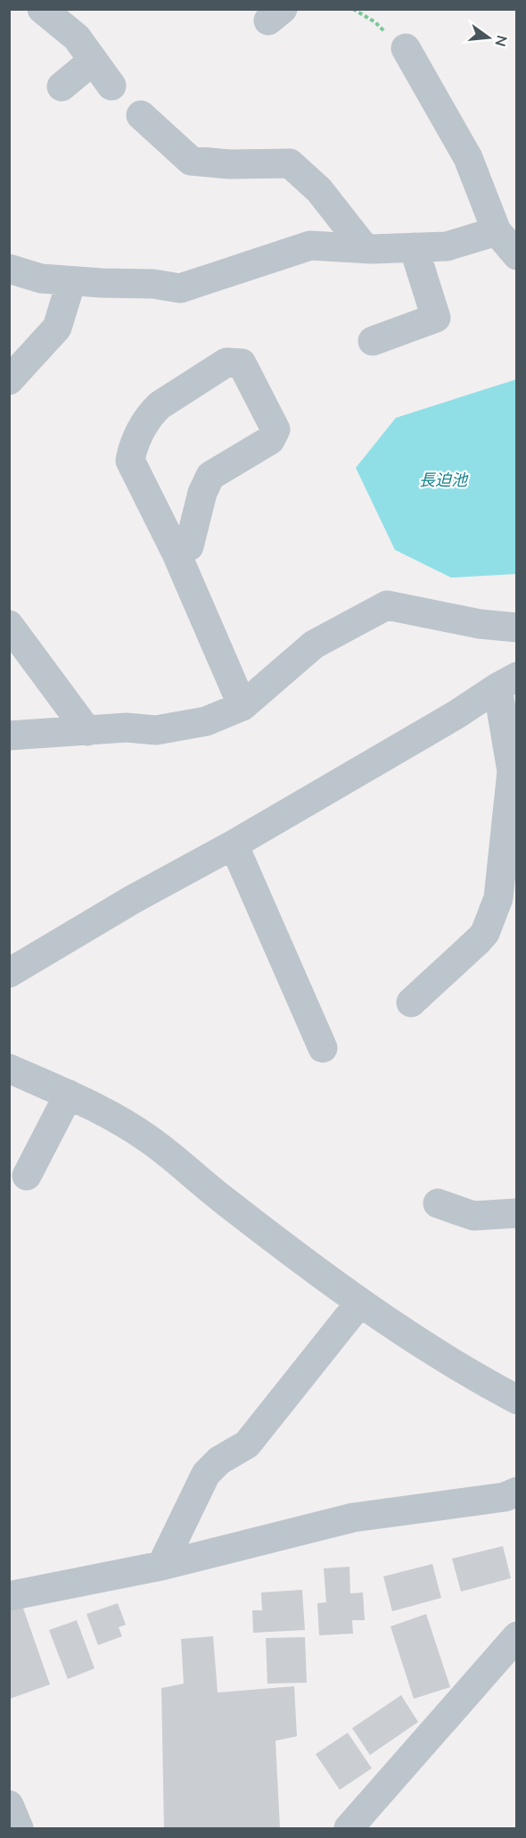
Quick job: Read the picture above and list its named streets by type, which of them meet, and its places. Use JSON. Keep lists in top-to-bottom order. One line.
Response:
{"water":["長迫池"],"north":"right"}
